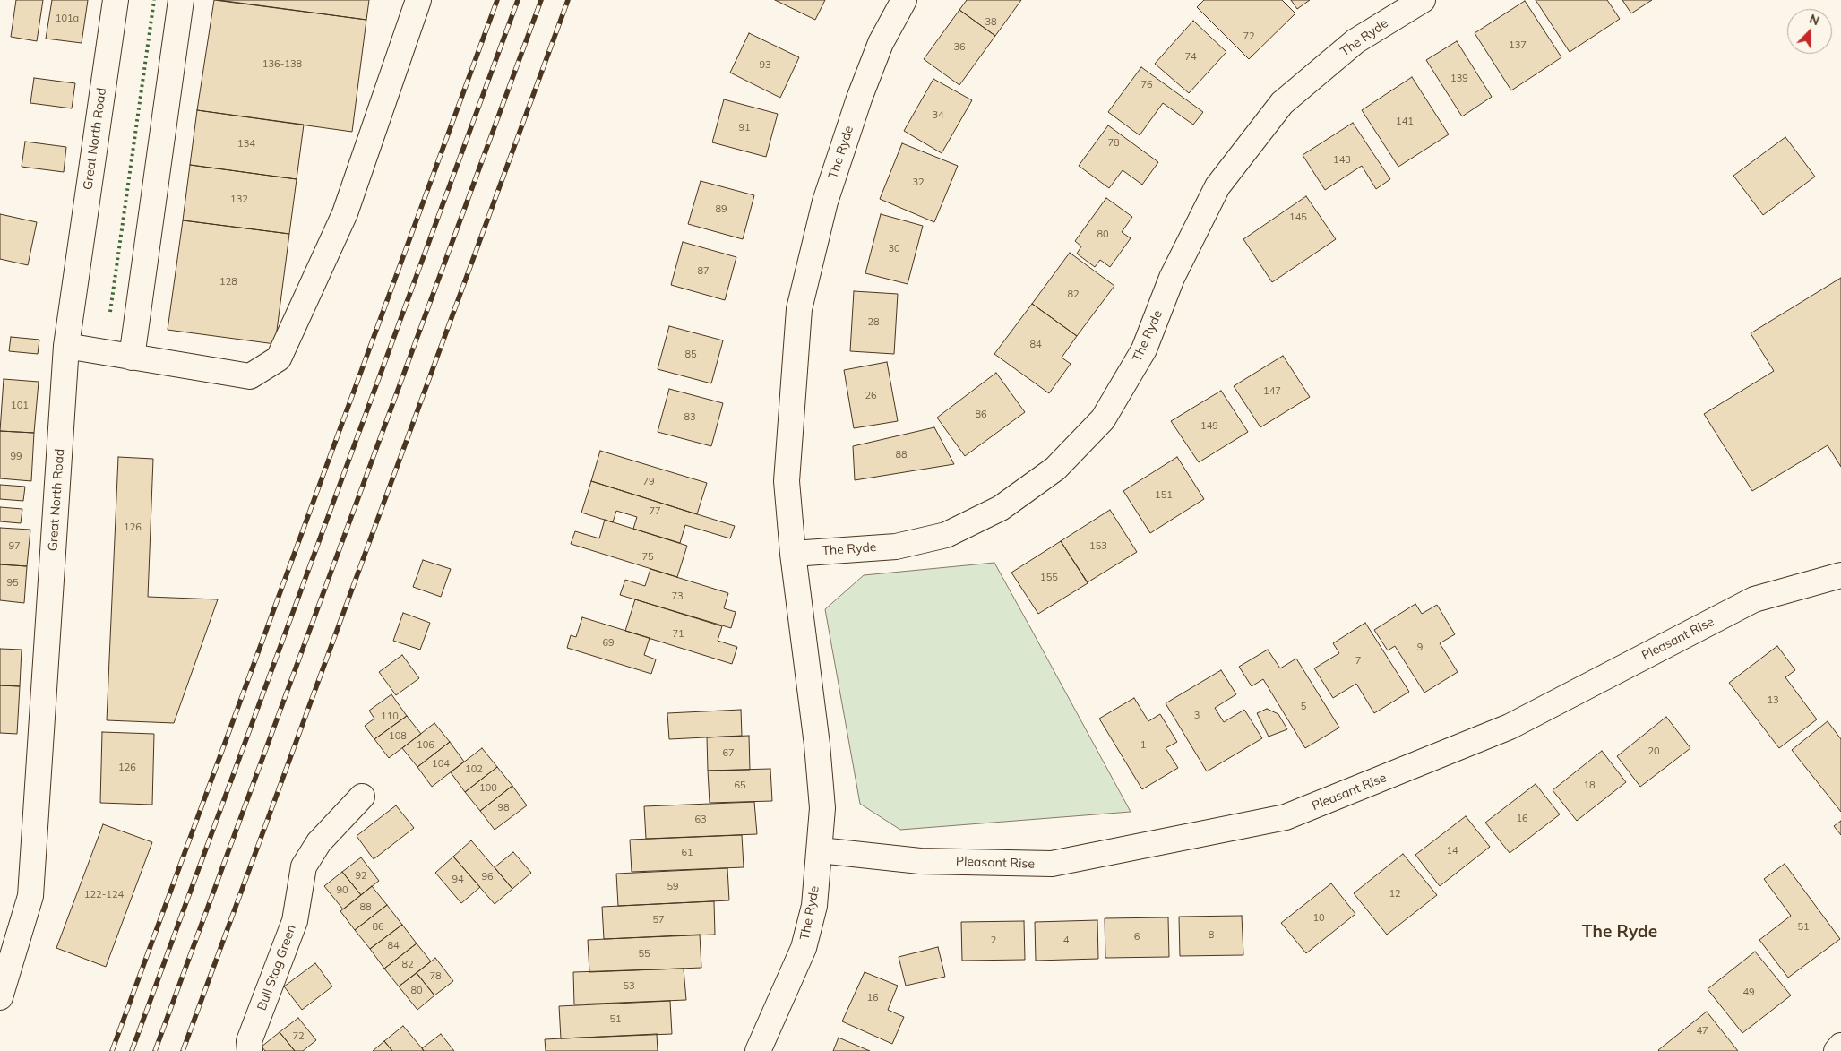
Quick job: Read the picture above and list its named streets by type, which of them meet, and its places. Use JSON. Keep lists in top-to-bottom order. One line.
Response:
{"streets":{"street":["The Ryde","Great North Road","Pleasant Rise","Bull Stag Green"]},"crossings":[["The Ryde","Pleasant Rise"]],"districts":["The Ryde"],"house_numbers":["101a","38","72","137","36","74","136-138","93","139","76","34","141","91","78","134","143","32","132","89","145","80","30","87","128","82","28","84","85","147","26","101","86","83","149","88","99","79","151","77","126","97","153","75","155","95","73","71","69","9","7","13","5","3","110","108","106","1","20","67","104","126","102","65","18","100","98","16","63","14","61","92","96","94","59","90","12","122-124","88","10","57","86","51","8","6","2","4","84","55","82","78","53","80","49","16","51","47","72"],"north":"top"}
